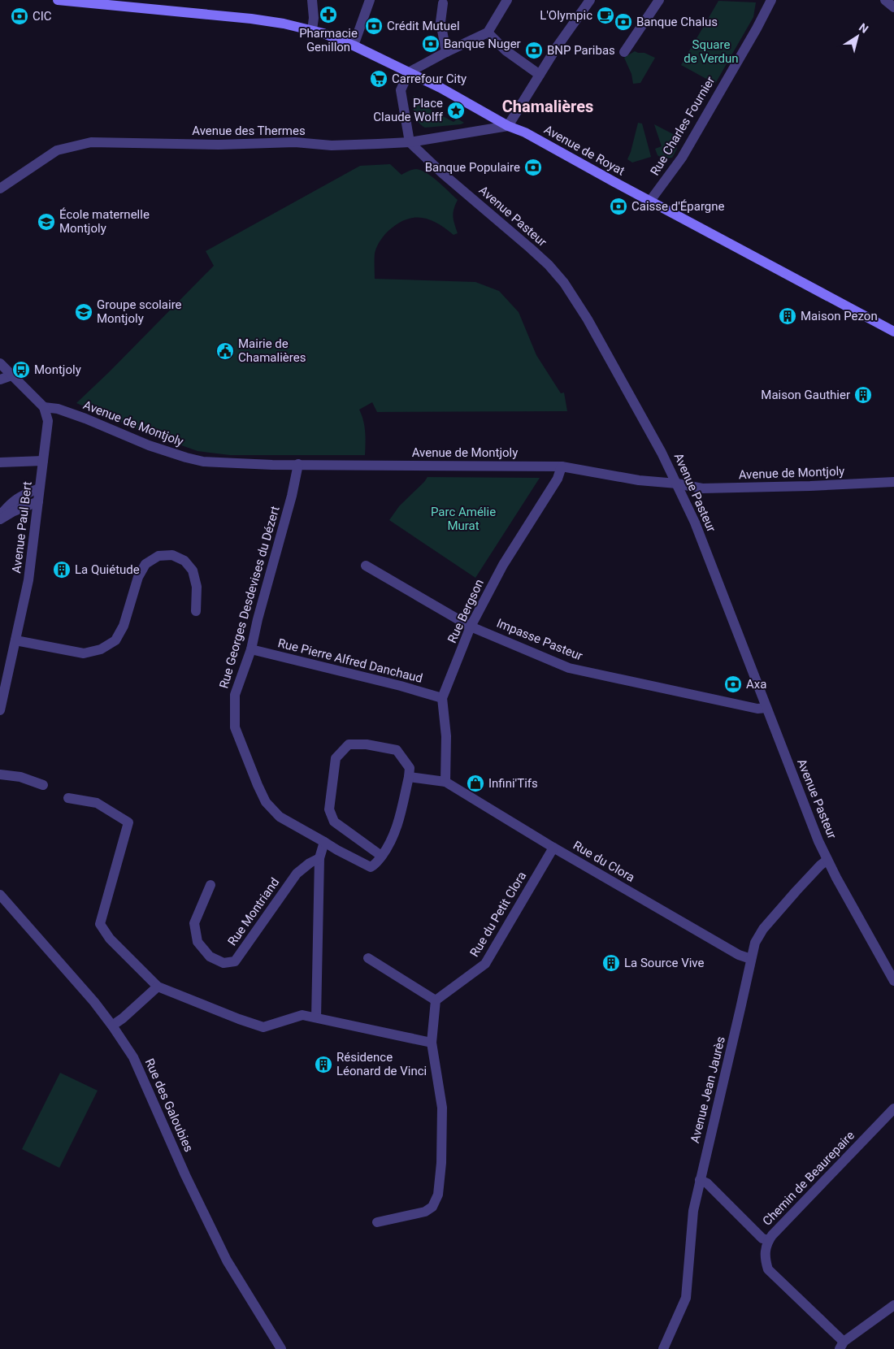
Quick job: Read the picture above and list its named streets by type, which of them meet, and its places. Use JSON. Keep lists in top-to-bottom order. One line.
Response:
{"streets":{"main road":["Avenue de Royat"],"street":["Rue Charles Fournier","Avenue des Thermes","Avenue Pasteur","Avenue de Montjoly","Avenue Paul Bert","Rue Georges Desdevises du Dézert","Rue Bergson","Impasse Pasteur","Rue Pierre Alfred Danchaud","Rue du Clora","Rue Montriand","Rue du Petit Clora","Avenue Jean Jaurès","Rue des Galoubies","Chemin de Beaurepaire"]},"crossings":[["Rue Charles Fournier","Avenue de Royat"],["Avenue des Thermes","Avenue de Royat"],["Avenue des Thermes","Avenue Pasteur"],["Avenue Pasteur","Avenue de Montjoly"],["Avenue Pasteur","Impasse Pasteur"],["Avenue Pasteur","Avenue Jean Jaurès"],["Avenue de Montjoly","Avenue Paul Bert"],["Avenue de Montjoly","Rue Georges Desdevises du Dézert"],["Avenue de Montjoly","Rue Bergson"],["Rue Georges Desdevises du Dézert","Rue Pierre Alfred Danchaud"],["Rue Bergson","Impasse Pasteur"],["Rue Bergson","Rue Pierre Alfred Danchaud"],["Rue Bergson","Rue du Clora"],["Rue du Clora","Rue du Petit Clora"],["Rue du Clora","Avenue Jean Jaurès"]],"districts":["Chamalières"],"parks":["Square de Verdun","Parc Amélie Murat"],"places":{"pharmacy":["Pharmacie Genillon"],"cafe":["L'Olympic"],"bank":["CIC","Banque Chalus","Crédit Mutuel","Banque Nuger","BNP Paribas","Banque Populaire","Caisse d'Épargne","Axa"],"supermarket":["Carrefour City"],"place":["Place Claude Wolff"],"school or university":["École maternelle Montjoly","Groupe scolaire Montjoly"],"building":["Maison Pezon","Maison Gauthier","La Quiétude","La Source Vive","Résidence Léonard de Vinci"],"public building":["Mairie de Chamalières"],"bus stop":["Montjoly"],"shop":["Infini'Tifs"]},"north":"top right"}
